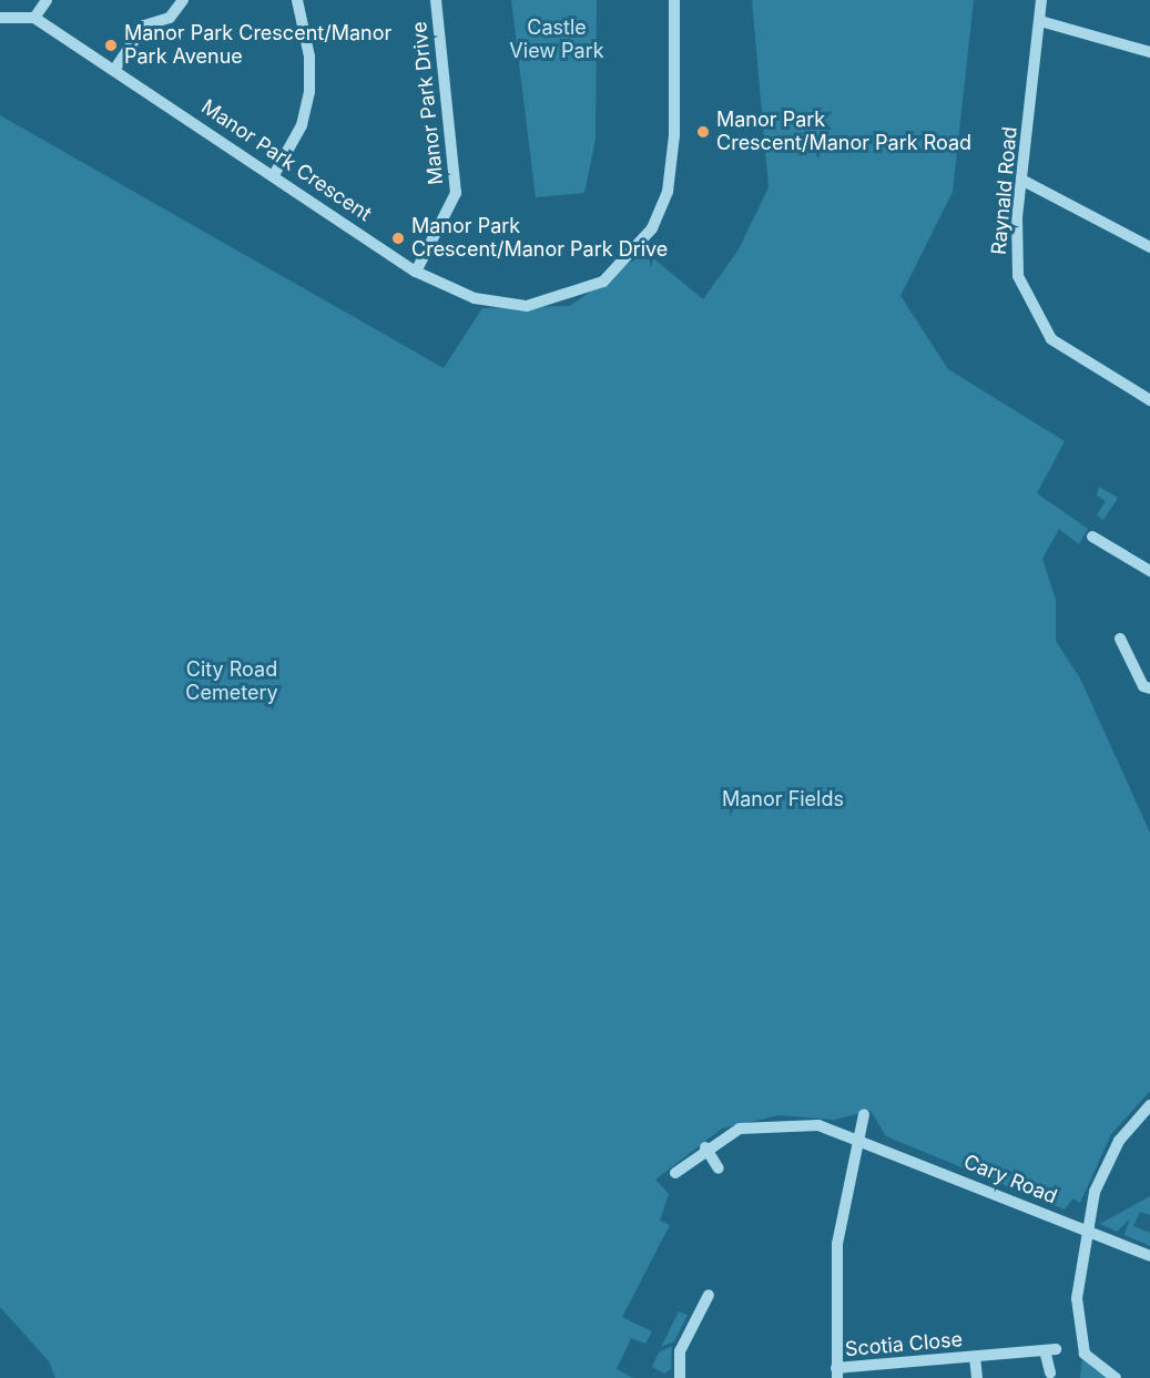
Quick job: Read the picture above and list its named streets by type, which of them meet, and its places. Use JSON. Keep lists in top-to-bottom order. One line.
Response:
{"streets":{"street":["Manor Park Drive","Manor Park Crescent","Raynald Road","Cary Road","Scotia Close"]},"crossings":[["Manor Park Drive","Manor Park Crescent"]],"parks":["Castle View Park","City Road Cemetery","Manor Fields"],"places":["Manor Park Crescent/Manor Park Avenue","Manor Park Crescent/Manor Park Road","Manor Park Crescent/Manor Park Drive"]}
